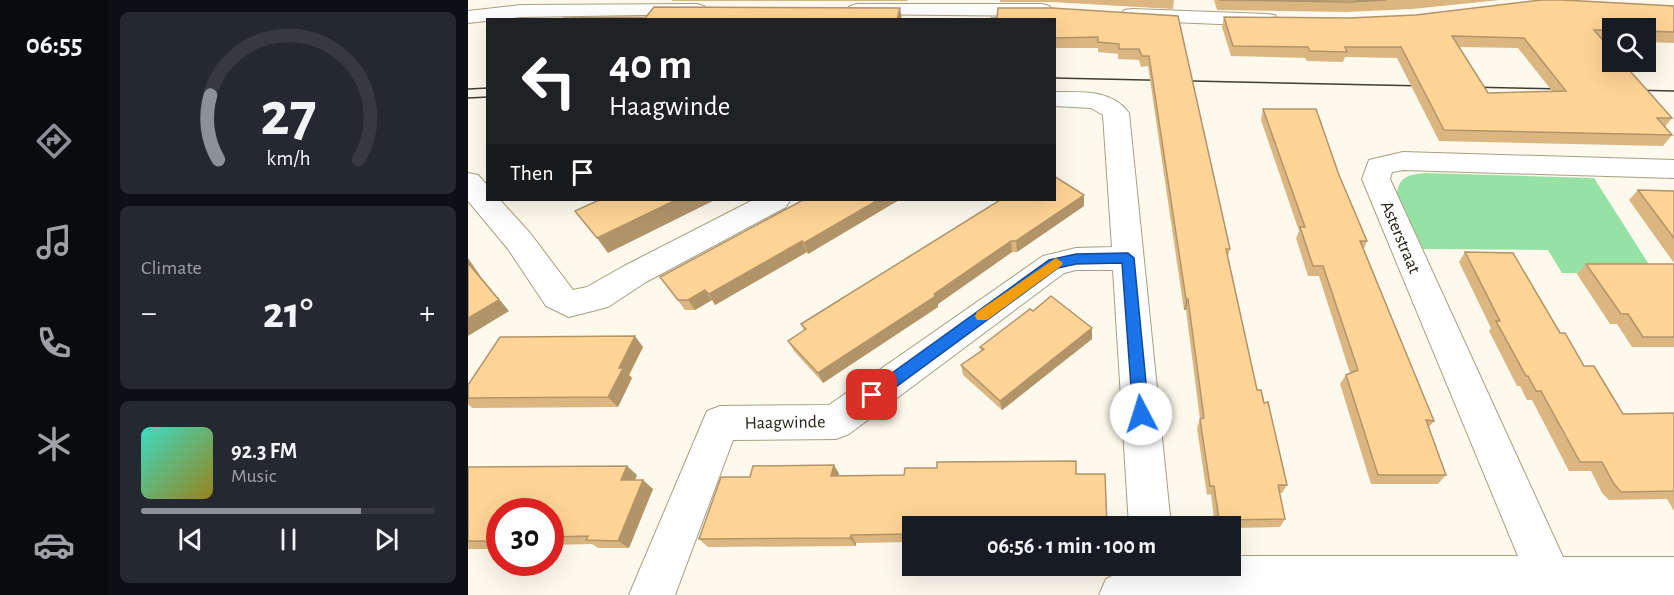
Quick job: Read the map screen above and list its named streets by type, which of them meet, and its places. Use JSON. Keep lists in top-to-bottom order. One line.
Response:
{"streets":{"street":["Asterstraat","Haagwinde"]},"page":{"tabs":"06:55","turn":["40 m","Haagwinde"],"then":"Then","tile":"Climate","heat":["−","21°","+"],"song":["92.3 FM","Music"],"limit":"30","trip":"06:56 · 1 min · 100 m","gauge":["27","km/h"]}}
